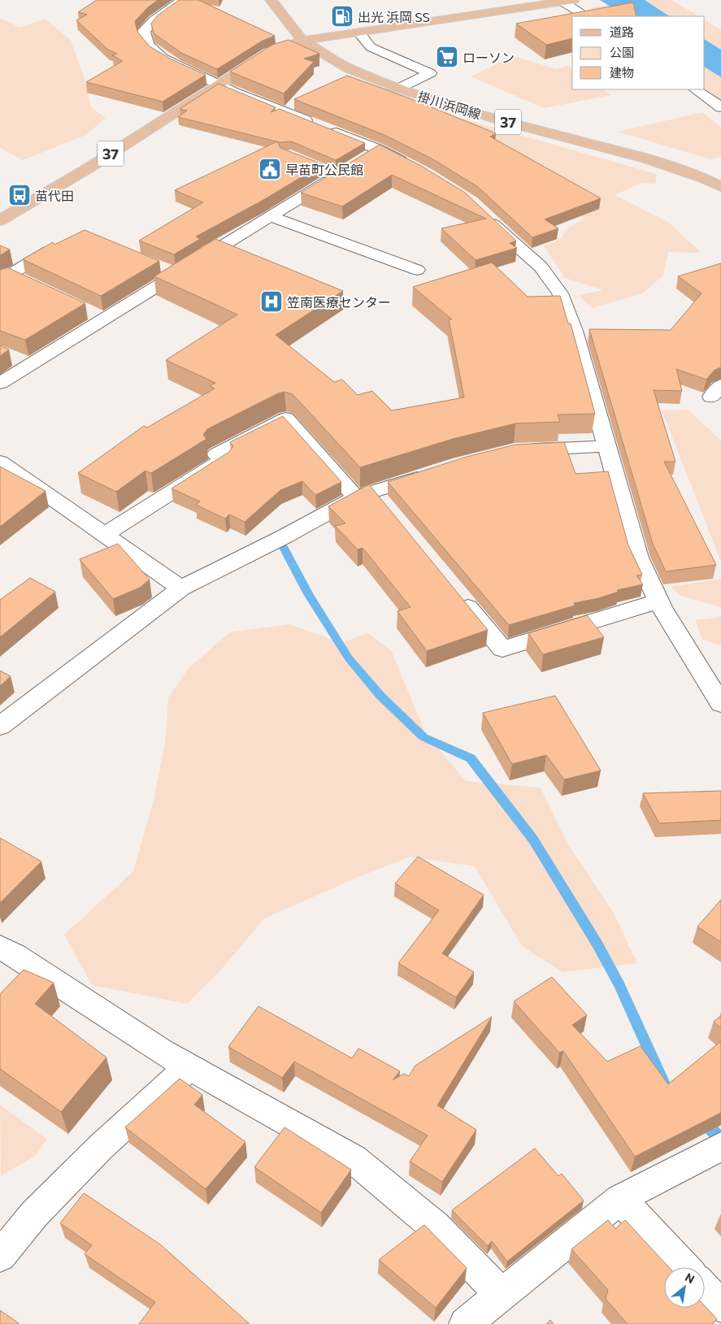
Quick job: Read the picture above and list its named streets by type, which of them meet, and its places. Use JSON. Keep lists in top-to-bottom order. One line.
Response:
{"streets":{"main road":["掛川浜岡線","37"]},"crossings":[["掛川浜岡線","37"]],"places":{"fuel station":["出光 浜岡 SS"],"supermarket":["ローソン"],"public building":["早苗町公民館"],"bus stop":["苗代田"],"hospital":["笠南医療センター"]},"legend":["道路","公園","建物"],"north":"top right"}
